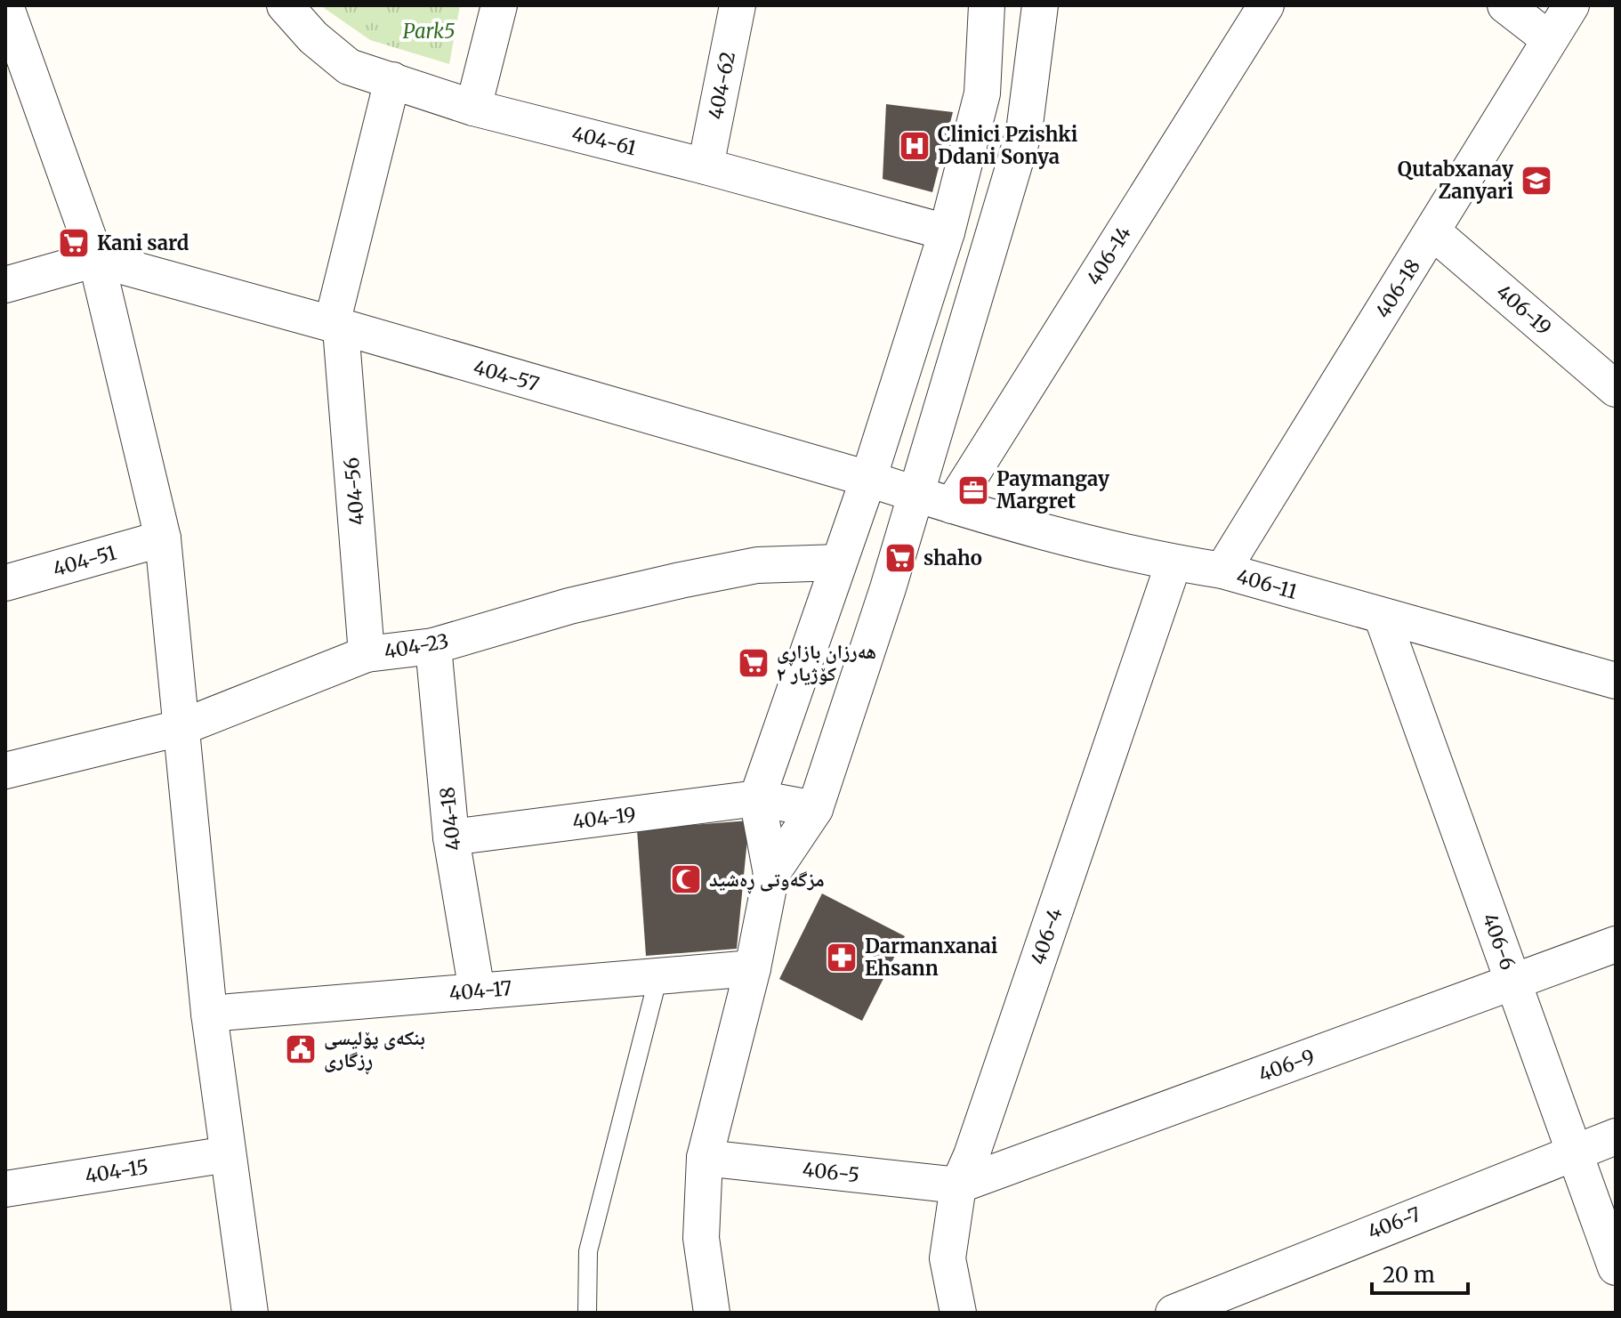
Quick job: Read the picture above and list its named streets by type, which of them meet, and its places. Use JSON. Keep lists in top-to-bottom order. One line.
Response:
{"streets":{"street":["404-62","404-61","406-14","406-18","406-19","404-57","404-56","404-51","406-11","404-23","404-19","404-18","406-4","406-6","404-17","406-9","404-15","406-5","406-7"]},"crossings":[["404-62","404-61"],["404-61","404-56"],["406-14","406-11"],["406-18","406-19"],["406-18","406-11"],["404-57","404-56"],["404-57","406-11"],["404-56","404-23"],["406-11","406-4"],["406-11","406-6"],["404-23","404-18"],["404-19","404-18"],["404-18","404-17"],["406-4","406-9"],["406-4","406-5"],["406-6","406-9"],["406-6","406-7"],["406-9","406-5"]],"parks":["Park5"],"places":{"hospital":["Clinici Pzishki Ddani Sonya"],"school or university":["Qutabxanay Zanyari"],"supermarket":["Kani sard","shaho","هەرزان بازاڕی کۆژیار ٢"],"office":["Paymangay Margret"],"mosque":["مزگەوتی ڕەشید"],"pharmacy":["Darmanxanai Ehsann"],"public building":["بنکەی پۆلیسی ڕزگاری"]},"scale_bar":"20 m"}
